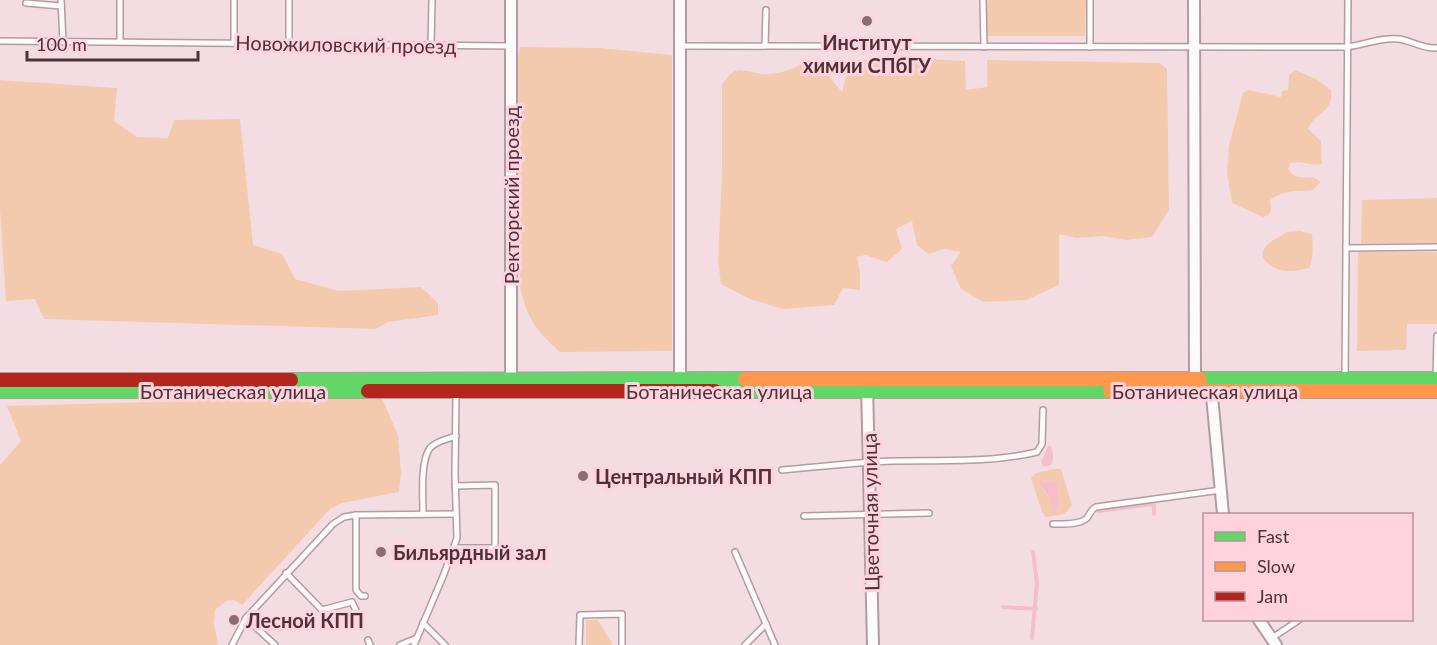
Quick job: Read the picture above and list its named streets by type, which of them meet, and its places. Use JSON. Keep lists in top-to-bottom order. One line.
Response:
{"streets":{"street":["Ректорский проезд","Ботаническая улица","Цветочная улица"],"lane":["Новожиловский проезд"]},"crossings":[["Новожиловский проезд","Ректорский проезд"],["Ректорский проезд","Ботаническая улица"],["Ботаническая улица","Цветочная улица"]],"places":["Институт химии СПбГУ","Центральный КПП","Бильярдный зал","Лесной КПП"],"legend":["Fast","Slow","Jam"],"scale_bar":"100 m"}
